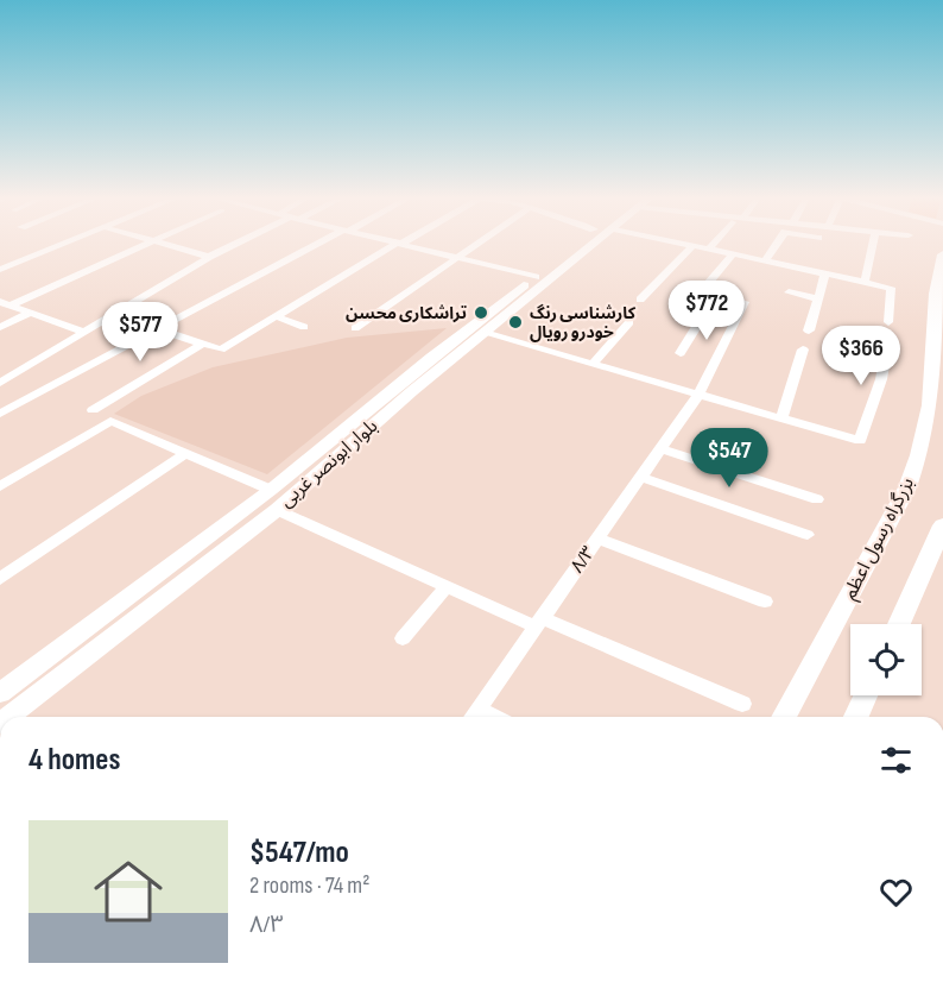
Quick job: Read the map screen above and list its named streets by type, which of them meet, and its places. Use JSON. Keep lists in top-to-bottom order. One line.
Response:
{"streets":{"highway":["بزرگراه رسول اعظم"],"main road":["بلوار ابونصر غربی"],"street":["۸/۳"]},"places":["تراشکاری محسن","کارشناسی رنگ خودرو رویال"],"page":{"price":["$772","$577","$366","$547"],"heading":"4 homes","list":[{"name":"$547/mo","note":"2 rooms · 74 m² · ۸/۳"}]}}
